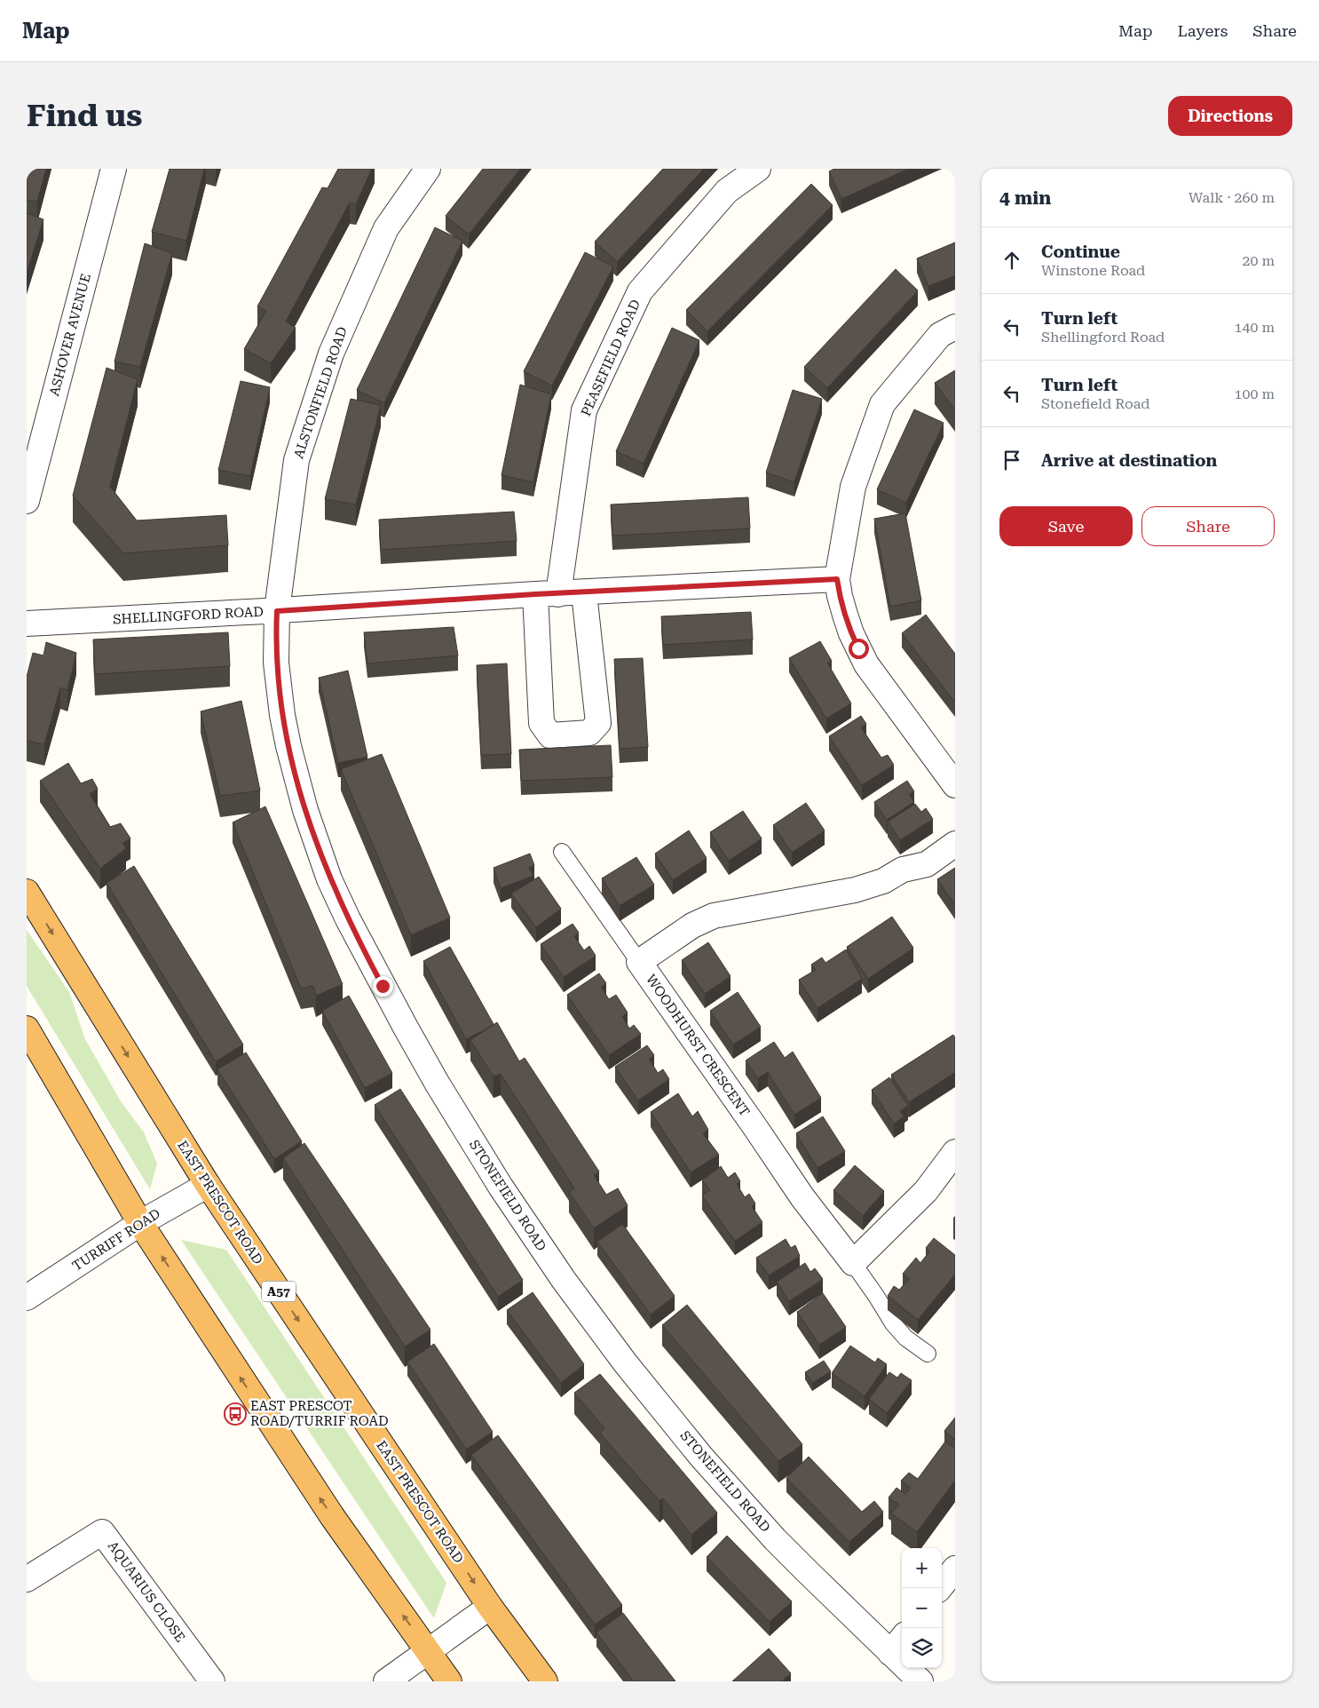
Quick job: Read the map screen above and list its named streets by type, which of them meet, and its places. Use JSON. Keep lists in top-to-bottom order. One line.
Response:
{"streets":{"highway":["EAST PRESCOT ROAD","A57"],"street":["ASHOVER AVENUE","PEASEFIELD ROAD","ALSTONFIELD ROAD","SHELLINGFORD ROAD","WOODHURST CRESCENT","STONEFIELD ROAD","TURRIFF ROAD","AQUARIUS CLOSE"]},"crossings":[["PEASEFIELD ROAD","SHELLINGFORD ROAD"],["ALSTONFIELD ROAD","SHELLINGFORD ROAD"],["ALSTONFIELD ROAD","STONEFIELD ROAD"],["SHELLINGFORD ROAD","STONEFIELD ROAD"],["EAST PRESCOT ROAD","TURRIFF ROAD"]],"places":{"bus stop":["EAST PRESCOT ROAD/TURRIF ROAD"]},"page":{"header":"Map","nav":["Map","Layers","Share"],"buttons":["Directions",["Save","Share"]],"title":"Find us","heading":["4 min","Walk · 260 m"],"list":[["Continue","Winstone Road","20 m"],["Turn left","Shellingford Road","140 m"],["Turn left","Stonefield Road","100 m"],"Arrive at destination"],"map_buttons":["+","−"]}}
